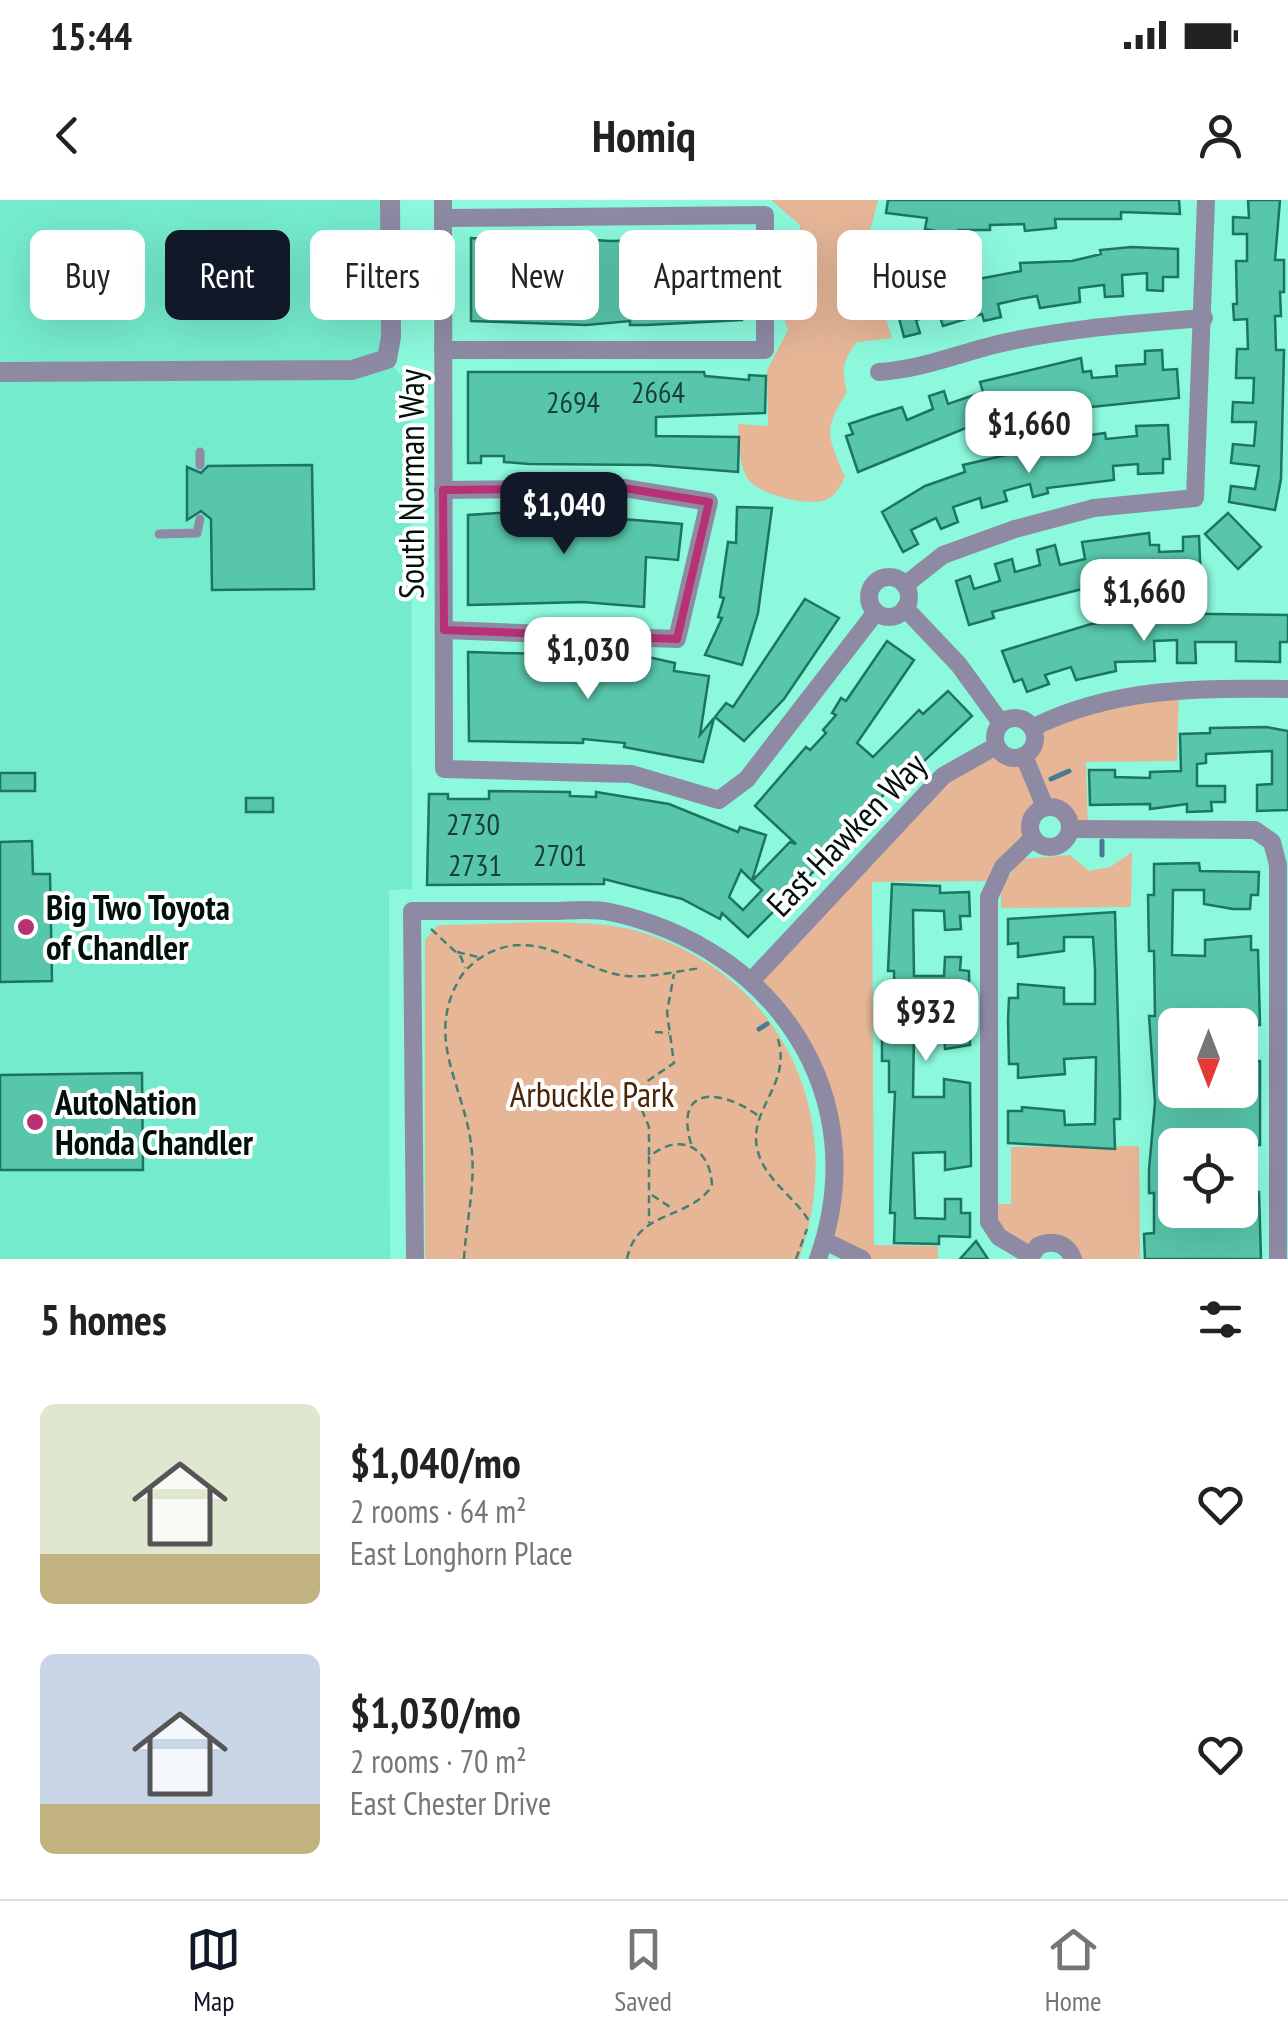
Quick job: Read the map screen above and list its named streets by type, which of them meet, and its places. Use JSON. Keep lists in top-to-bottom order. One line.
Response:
{"streets":{"street":["South Norman Way","East Hawken Way"]},"parks":["Arbuckle Park"],"places":["Big Two Toyota of Chandler","AutoNation Honda Chandler"],"house_numbers":["2664","2694","2730","2701","2731"],"north":"bottom","page":{"status":"15:44","header":"Homiq","chip":["Buy","Rent","Filters","New","Apartment","House"],"price":["$1,660","$1,040","$1,660","$1,030","$932"],"heading":"5 homes","list":[{"name":"$1,040/mo","note":"2 rooms · 64 m² · East Longhorn Place"},{"name":"$1,030/mo","note":"2 rooms · 70 m² · East Chester Drive"}],"tabs":["Map","Saved","Home"]}}
